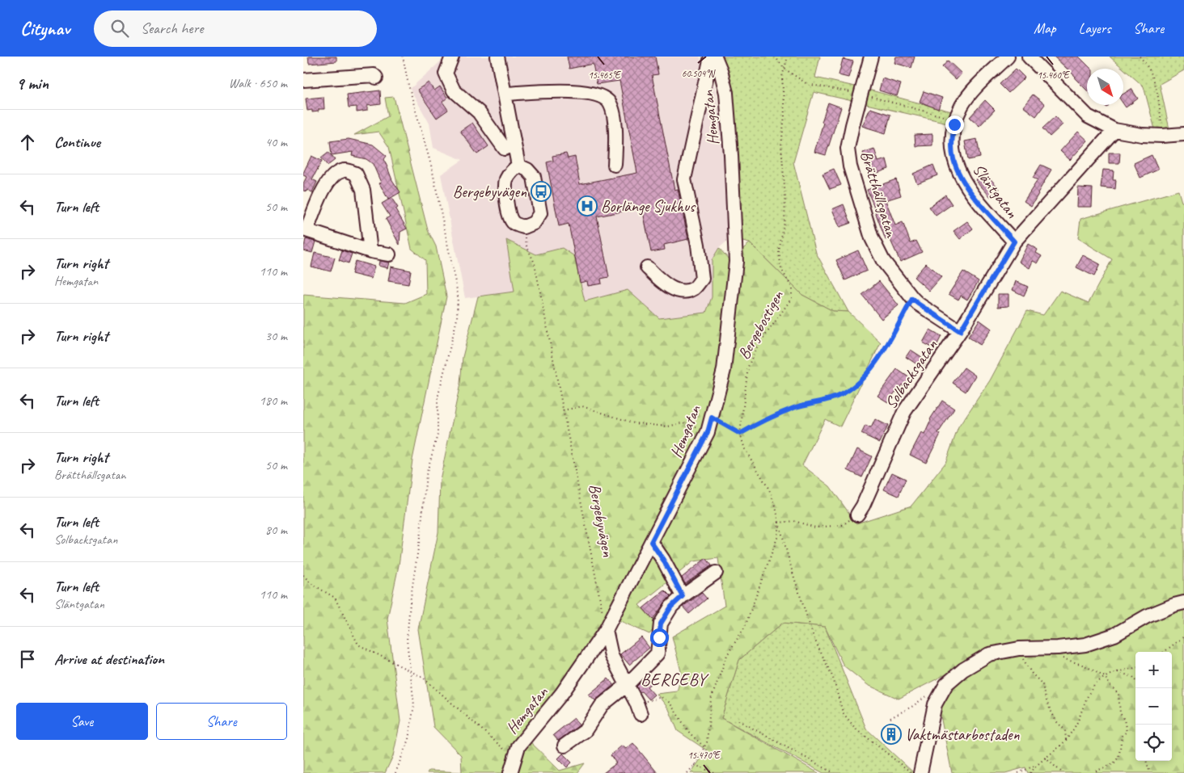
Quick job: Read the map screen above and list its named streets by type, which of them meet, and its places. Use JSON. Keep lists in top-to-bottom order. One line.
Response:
{"streets":{"street":["Hemgatan","Släntgatan","Brätthällsgatan","Solbacksgatan"],"path":["Bergebostigen","Bergebyvägen"]},"crossings":[["Hemgatan","Bergebyvägen"],["Släntgatan","Solbacksgatan"],["Brätthällsgatan","Solbacksgatan"]],"districts":["BERGEBY"],"places":{"bus stop":["Bergebyvägen"],"hospital":["Borlänge Sjukhus"],"building":["Vaktmästarbostaden"]},"north":"bottom right","page":{"header":"Citynav","search":"Search here","nav":["Map","Layers","Share"],"heading":["9 min","Walk · 650 m"],"list":[["Continue","40 m"],["Turn left","50 m"],["Turn right","Hemgatan","110 m"],["Turn right","30 m"],["Turn left","180 m"],["Turn right","Brätthällsgatan","50 m"],["Turn left","Solbacksgatan","80 m"],["Turn left","Släntgatan","110 m"],"Arrive at destination"],"map_buttons":["+","−"],"buttons":["Save","Share"]},"coordinates":["60.504°N","15.465°E","15.460°E","15.470°E"]}
